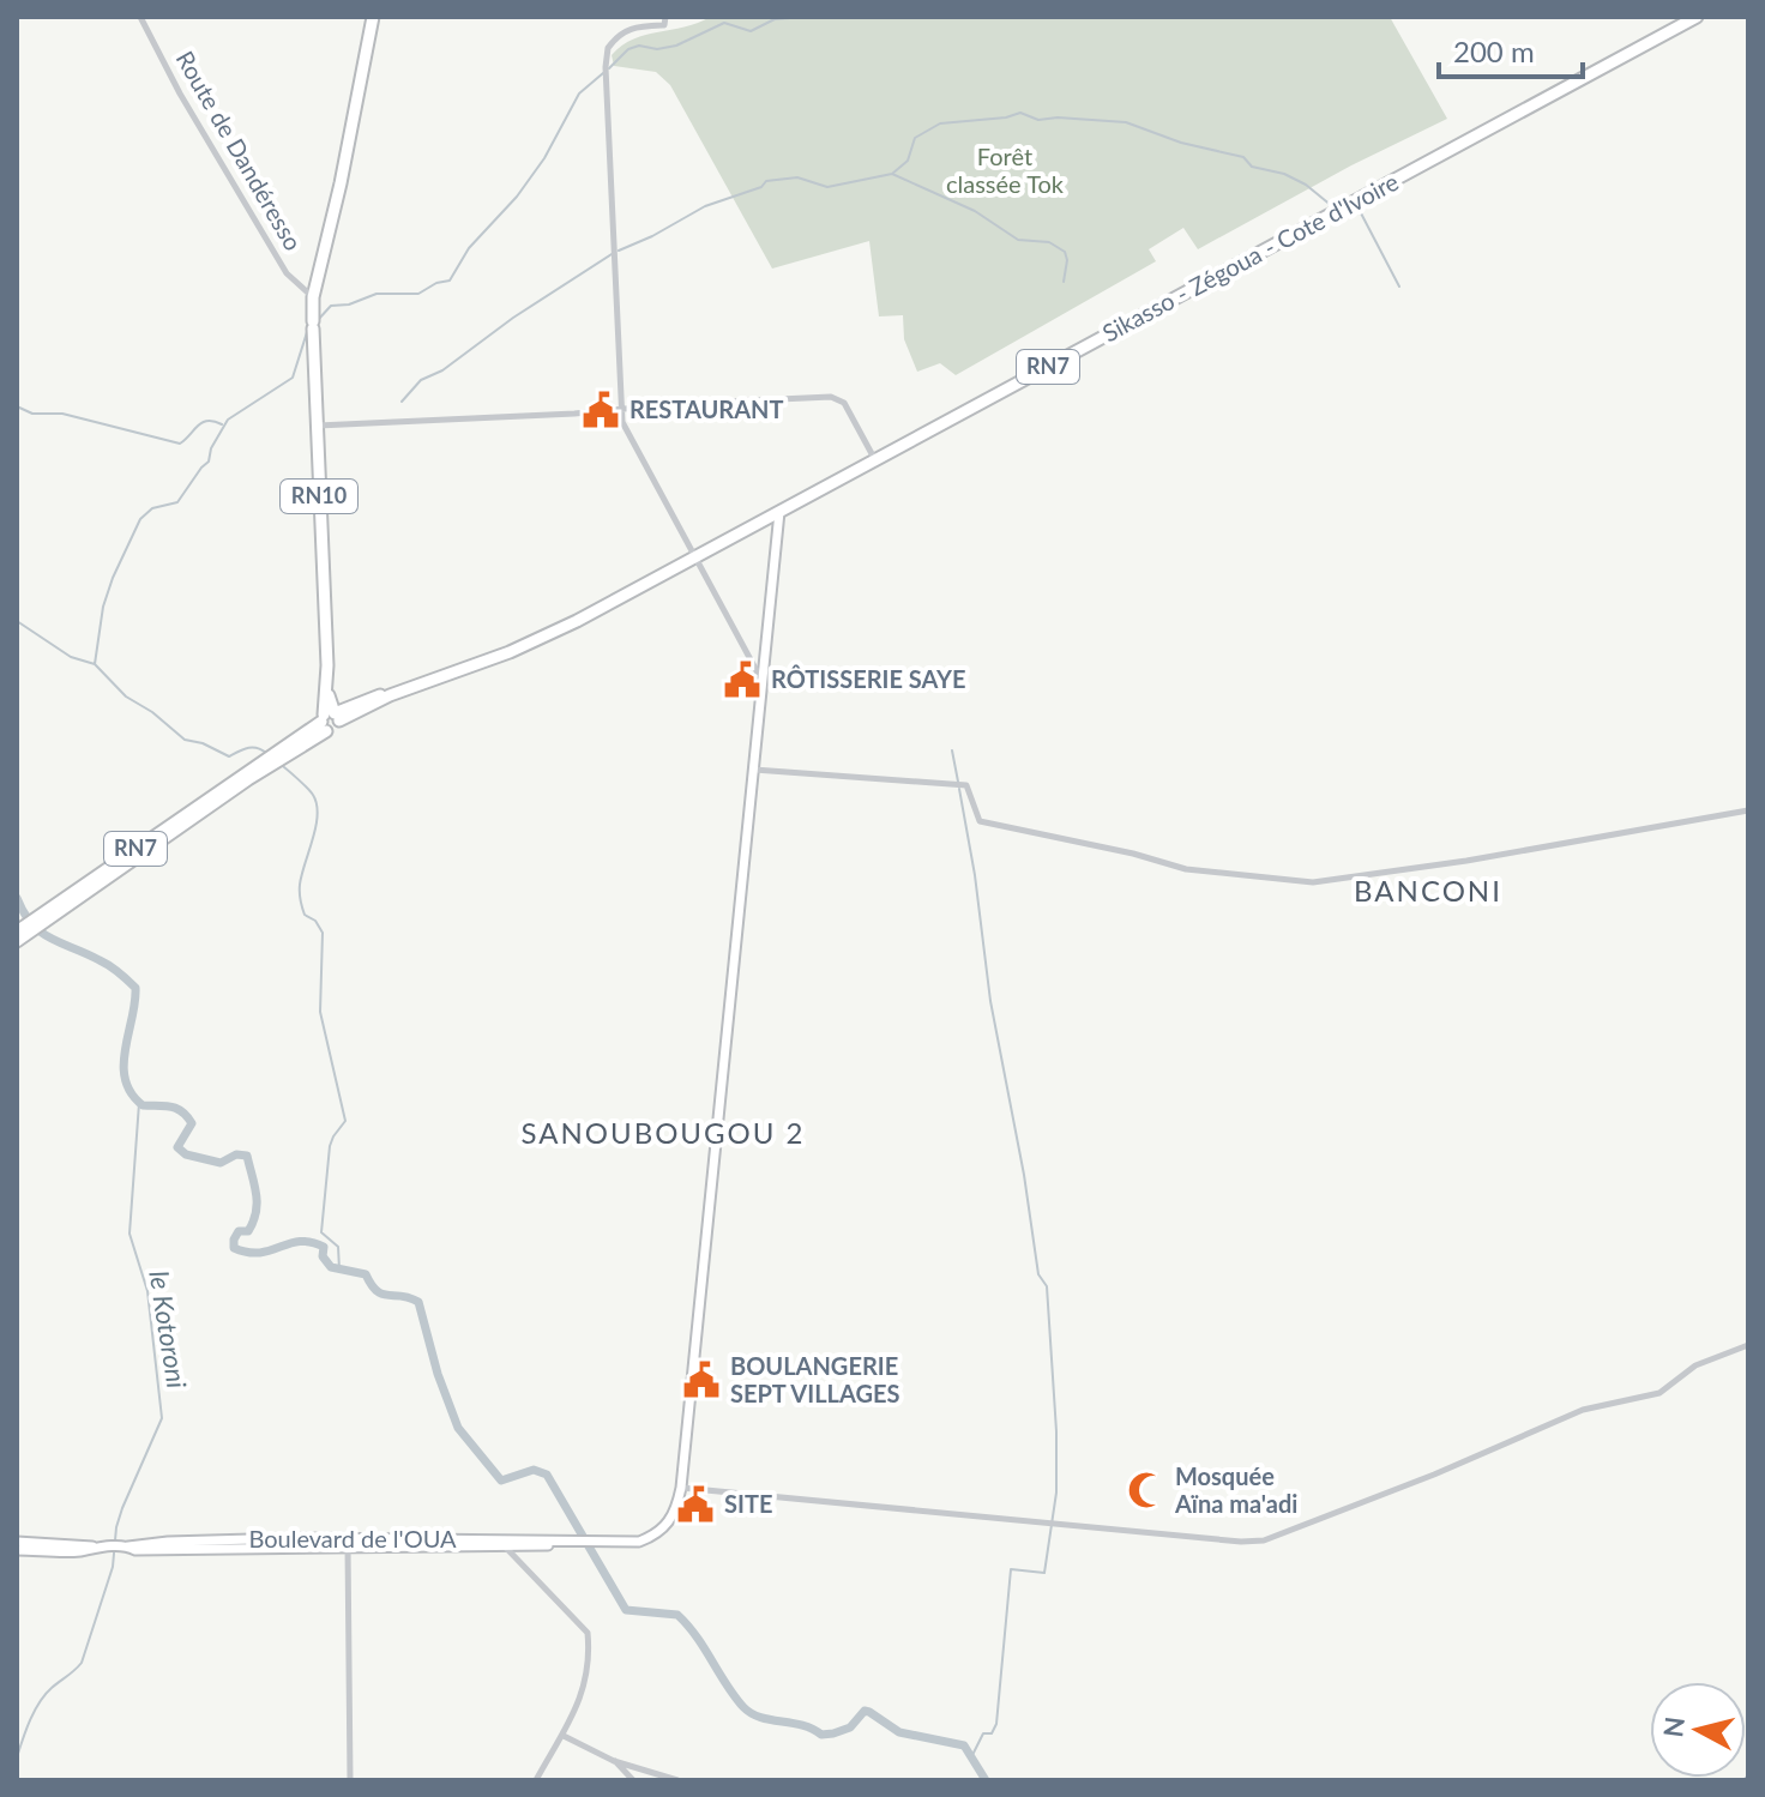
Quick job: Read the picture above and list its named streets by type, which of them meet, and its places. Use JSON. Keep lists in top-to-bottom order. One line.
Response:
{"streets":{"highway":["Sikasso - Zégoua - Cote d'Ivoire","RN7","RN10"],"main road":["Boulevard de l'OUA"],"street":["Route de Dandéresso"]},"crossings":[["Route de Dandéresso","RN10"],["Sikasso - Zégoua - Cote d'Ivoire","RN7"],["Sikasso - Zégoua - Cote d'Ivoire","RN10"],["RN7","RN10"]],"districts":["BANCONI","SANOUBOUGOU 2"],"water":["le Kotoroni"],"parks":["Forêt classée Tok"],"places":{"public building":["RESTAURANT","RÔTISSERIE SAYE","BOULANGERIE SEPT VILLAGES","SITE"],"mosque":["Mosquée Aïna ma'adi"]},"scale_bar":"200 m","north":"left"}
